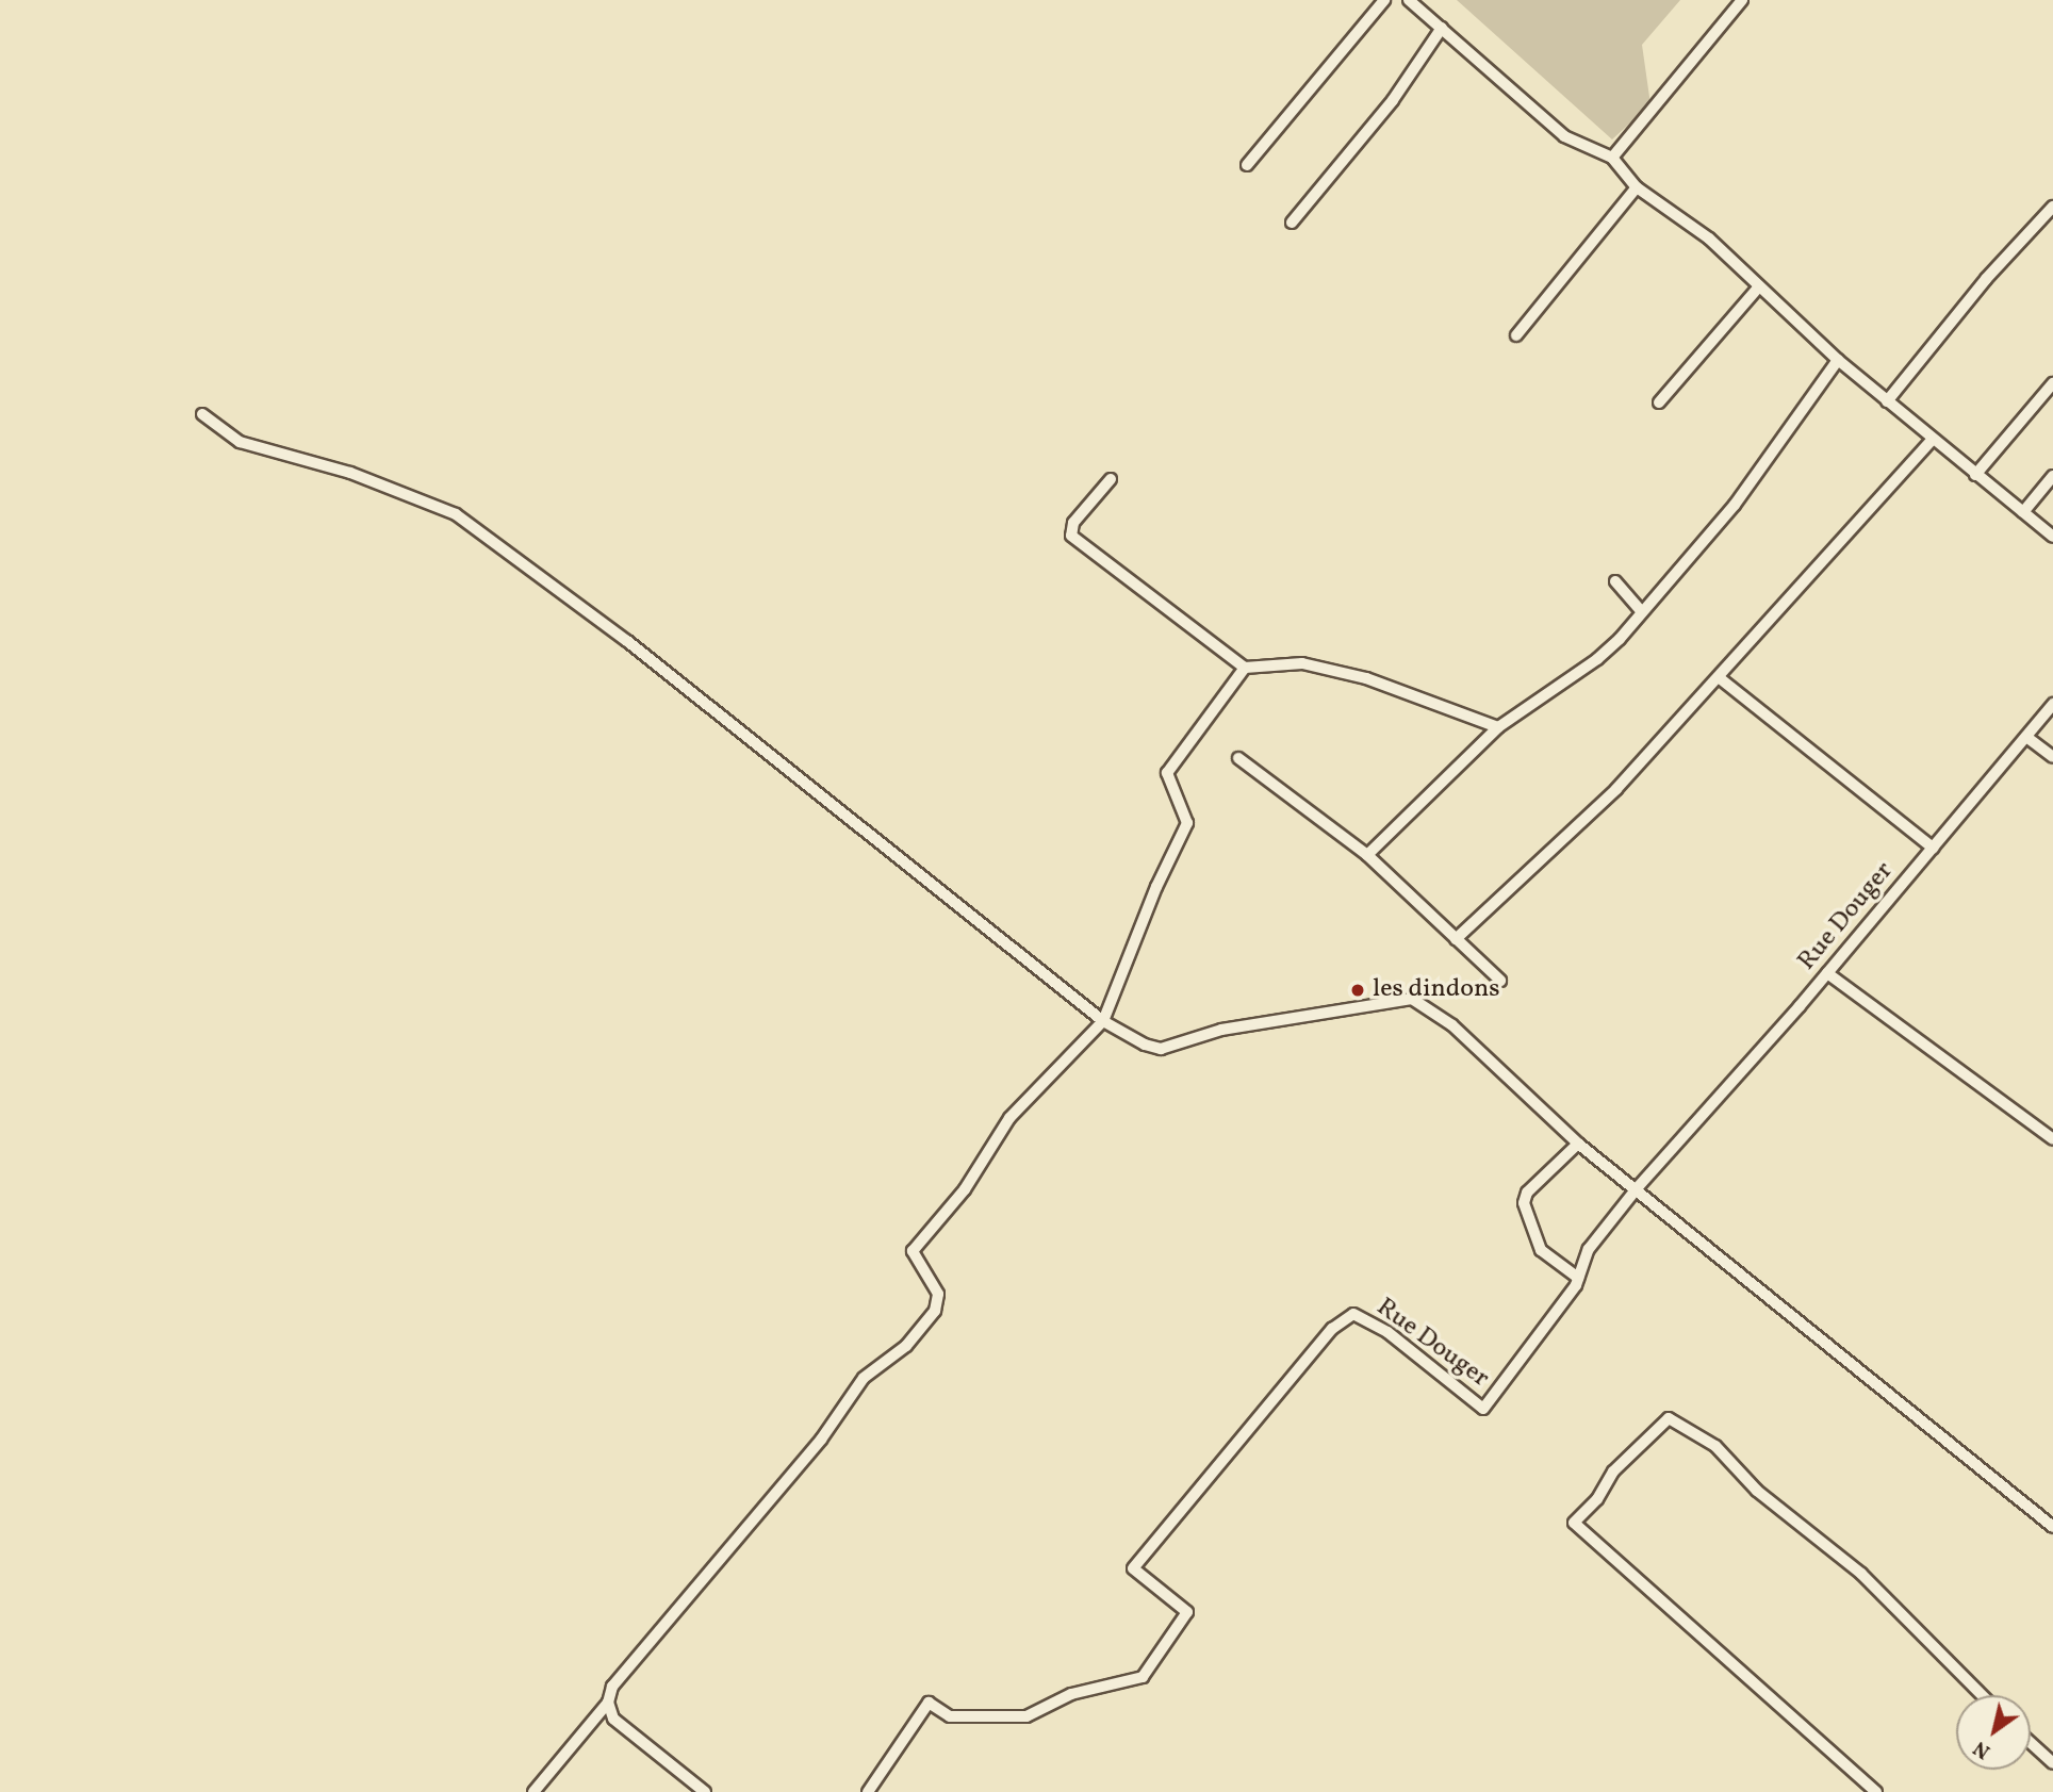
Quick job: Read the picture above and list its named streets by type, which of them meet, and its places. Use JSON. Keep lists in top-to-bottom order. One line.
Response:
{"streets":{"street":["Rue Douger"]},"places":["les dindons"],"north":"bottom left"}
